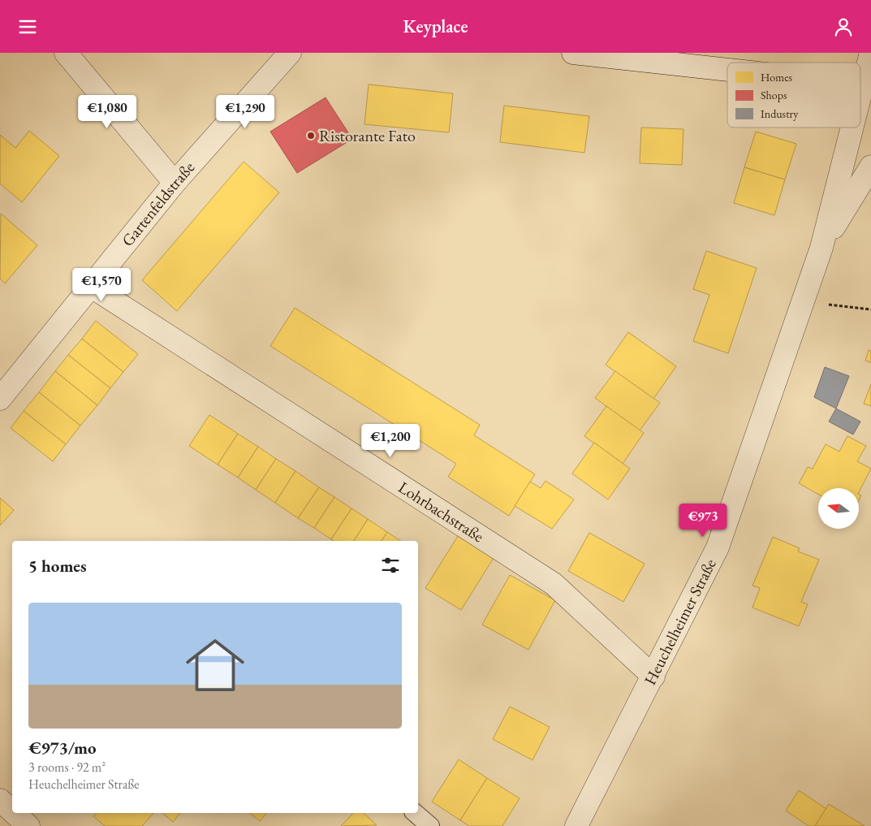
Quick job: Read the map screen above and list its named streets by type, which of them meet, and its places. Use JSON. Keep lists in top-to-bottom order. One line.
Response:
{"streets":{"street":["Gartenfeldstraße","Lohrbachstraße","Heuchelheimer Straße"]},"crossings":[["Gartenfeldstraße","Lohrbachstraße"],["Lohrbachstraße","Heuchelheimer Straße"]],"places":["Ristorante Fato"],"legend":["Homes","Shops","Industry"],"north":"left","page":{"header":"Keyplace","price":["€1,080","€1,290","€1,570","€1,200","€973"],"heading":"5 homes","list":[{"name":"€973/mo","note":"3 rooms · 92 m² · Heuchelheimer Straße"}]}}
